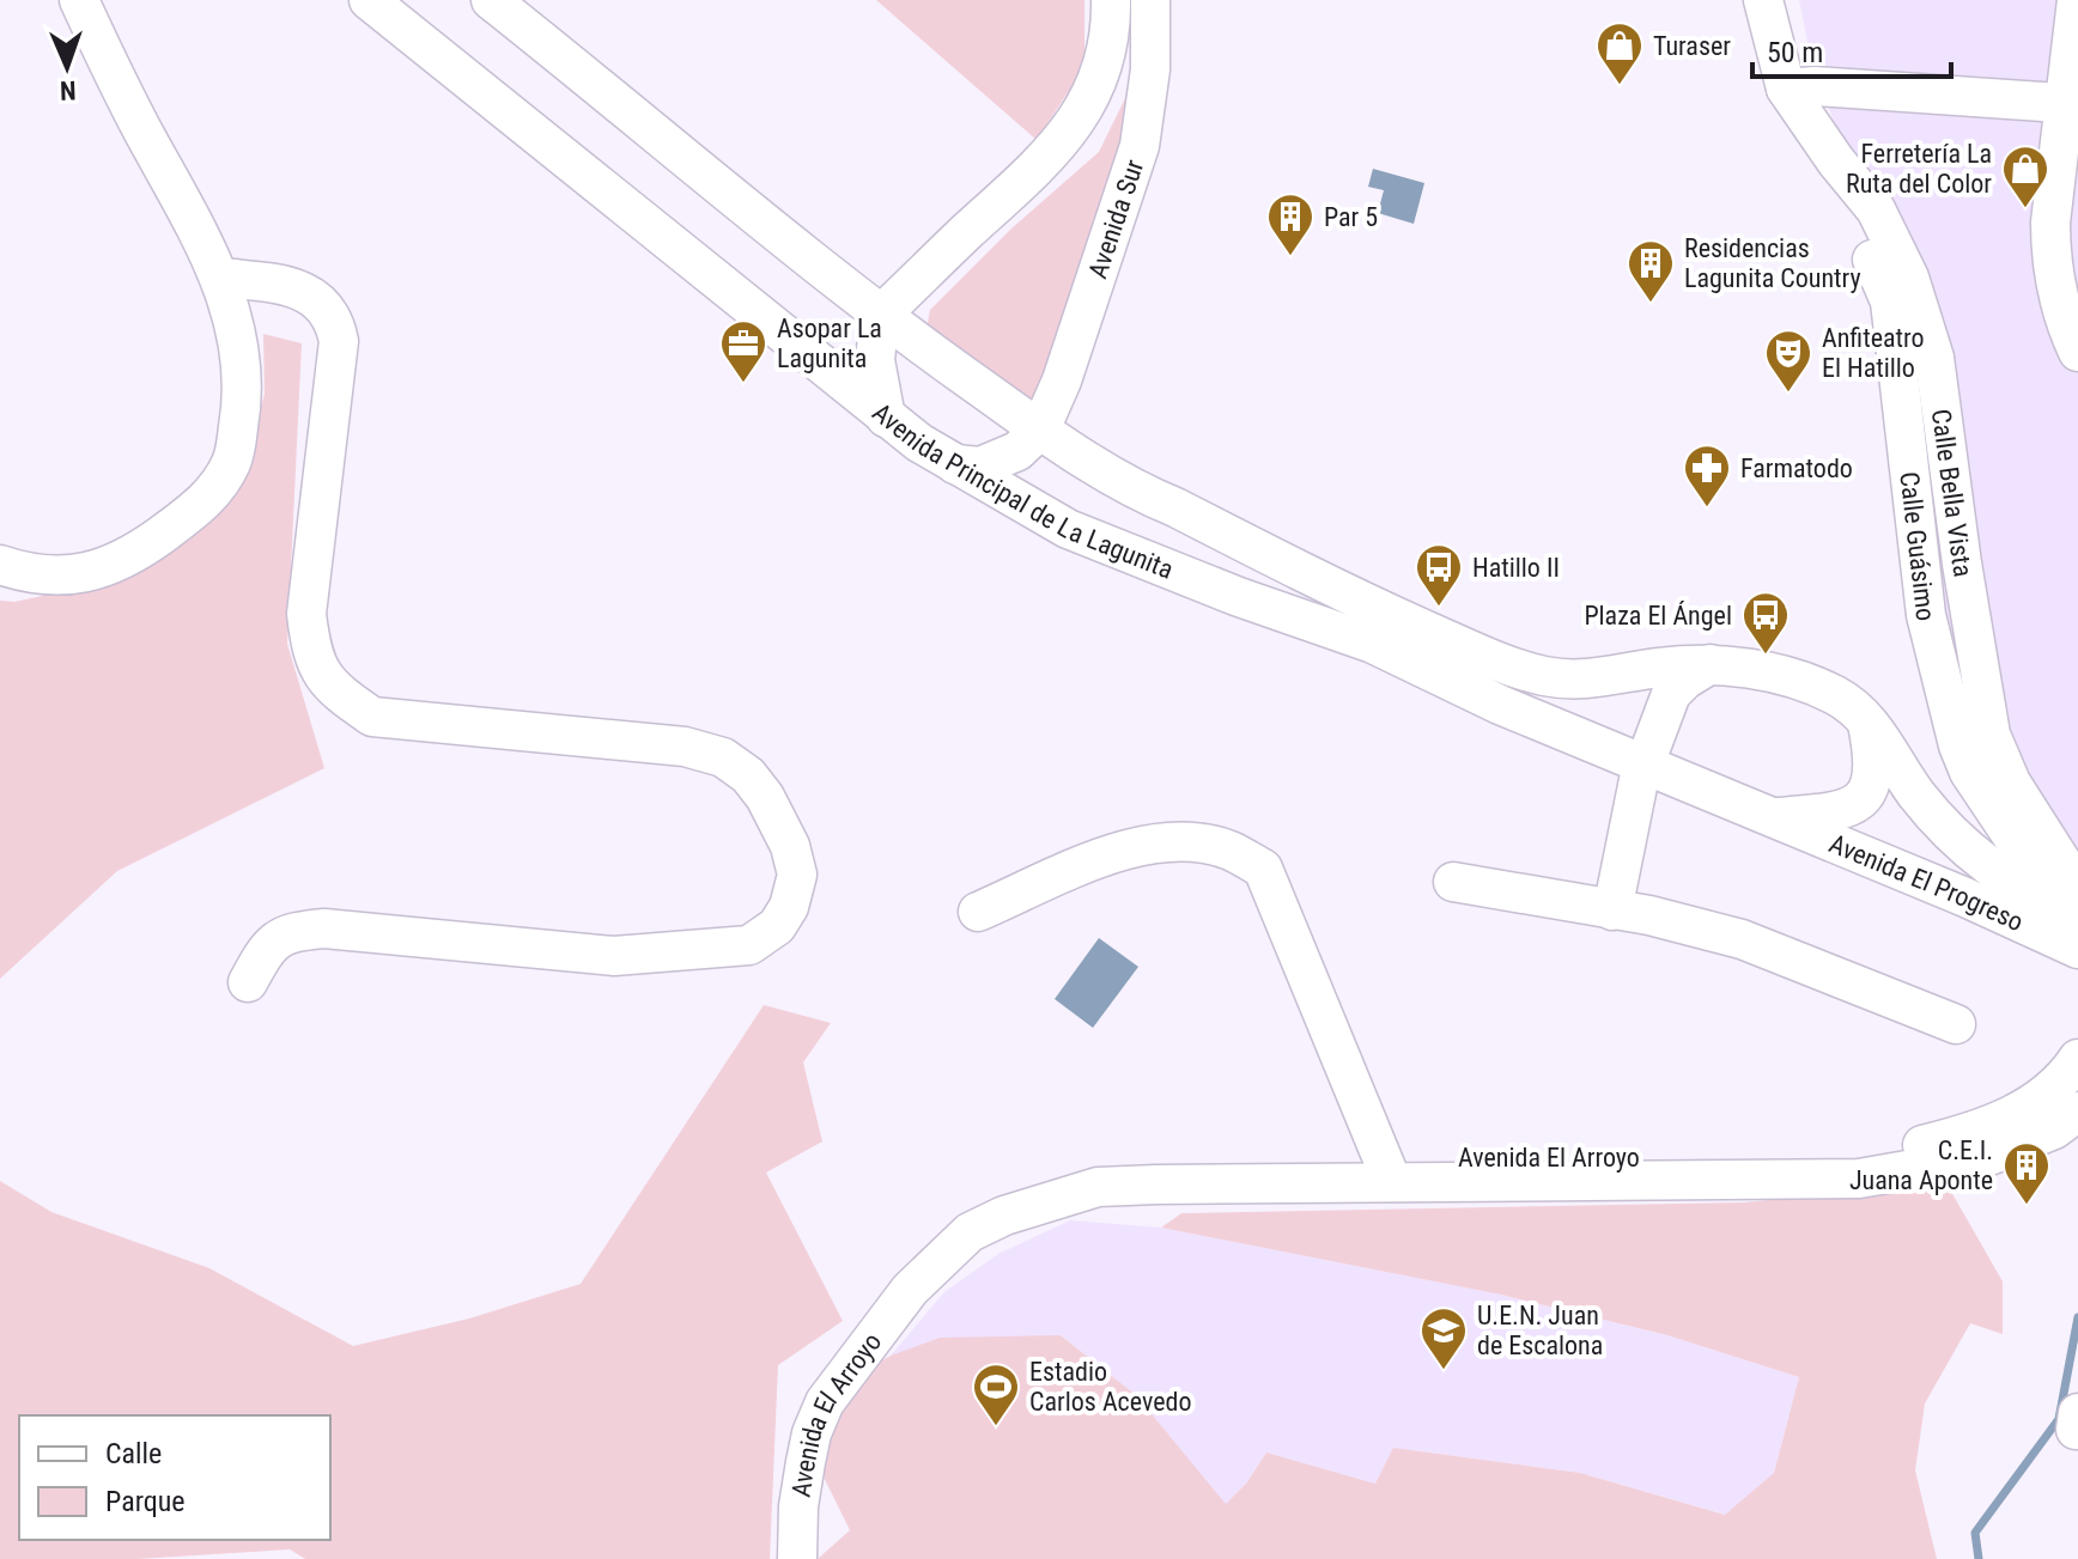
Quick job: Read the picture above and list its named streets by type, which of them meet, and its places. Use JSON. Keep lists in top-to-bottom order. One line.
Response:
{"streets":{"street":["Avenida Sur","Avenida Principal de La Lagunita","Calle Guásimo","Avenida El Progreso","Avenida El Arroyo"]},"crossings":[["Avenida Sur","Avenida Principal de La Lagunita"],["Avenida Principal de La Lagunita","Avenida El Progreso"],["Calle Guásimo","Avenida El Progreso"]],"places":{"shop":["Turaser","Ferretería La Ruta del Color"],"building":["Par 5","Residencias Lagunita Country","C.E.I. Juana Aponte"],"office":["Asopar La Lagunita"],"theatre":["Anfiteatro El Hatillo"],"pharmacy":["Farmatodo"],"bus stop":["Hatillo II","Plaza El Ángel"],"school or university":["U.E.N. Juan de Escalona"],"sports":["Estadio Carlos Acevedo"]},"legend":["Calle","Parque"],"scale_bar":"50 m","north":"bottom"}
